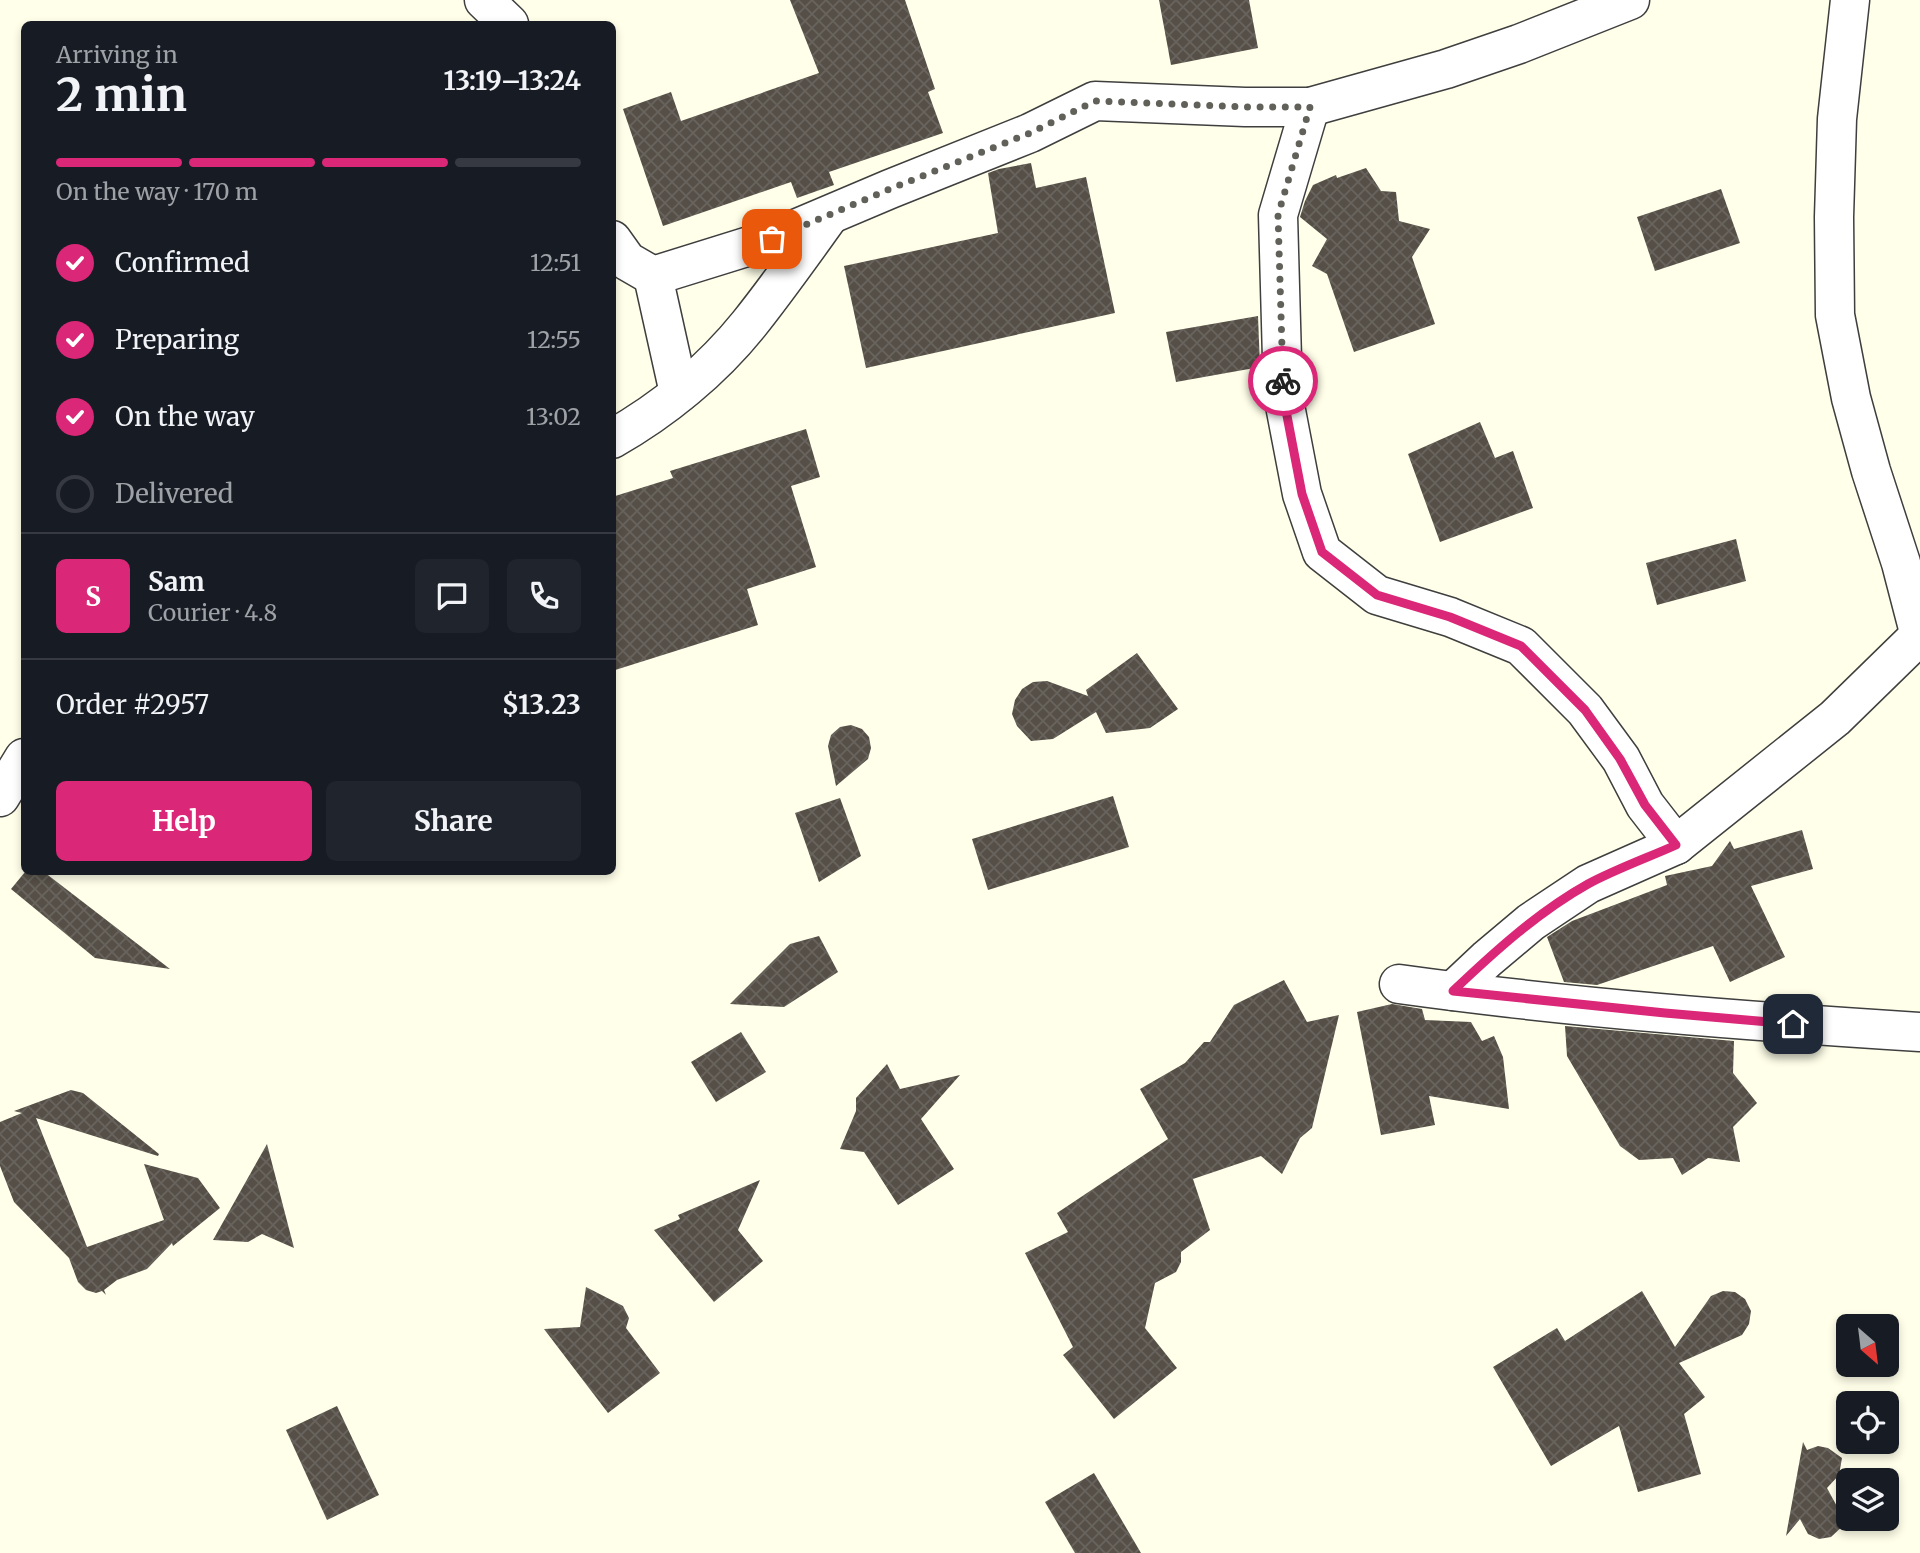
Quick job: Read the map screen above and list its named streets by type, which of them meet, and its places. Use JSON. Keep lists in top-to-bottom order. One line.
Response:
{"north":"bottom right","page":{"heading":["2 min","Arriving in","13:19–13:24"],"panel":["Sam","Courier · 4.8","Order #2957","$13.23"],"bar":"On the way · 170 m","list":[["Confirmed","12:51"],["Preparing","12:55"],["On the way","13:02"],"Delivered"],"round":"S","buttons":["Help","Share"]}}
